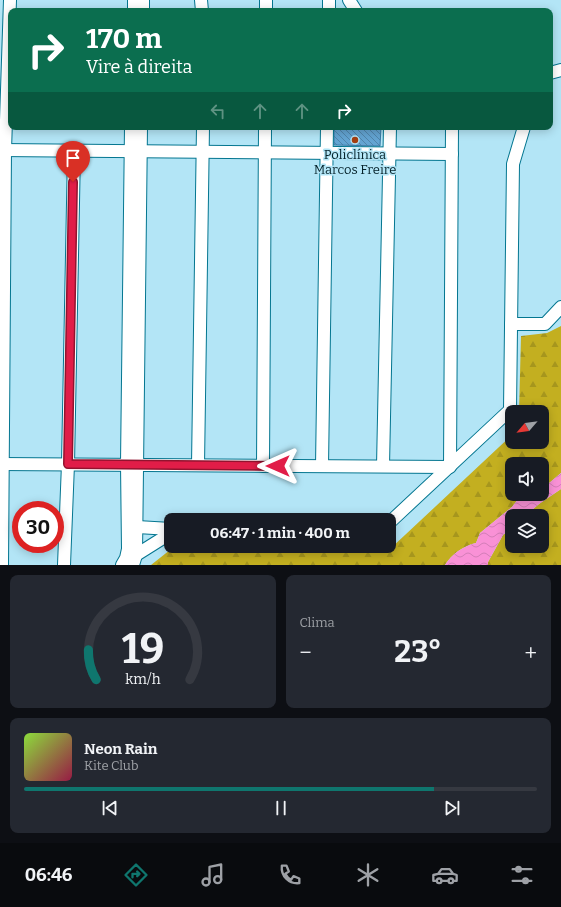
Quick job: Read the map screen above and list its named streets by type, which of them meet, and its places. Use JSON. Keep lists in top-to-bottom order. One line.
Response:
{"places":["Policlínica Marcos Freire"],"north":"bottom left","page":{"turn":["170 m","Vire à direita"],"limit":"30","trip":"06:47 · 1 min · 400 m","tile":"Clima","heat":["−","23°","+"],"song":["Neon Rain","Kite Club"],"tabs":"06:46","gauge":["19","km/h"]}}
